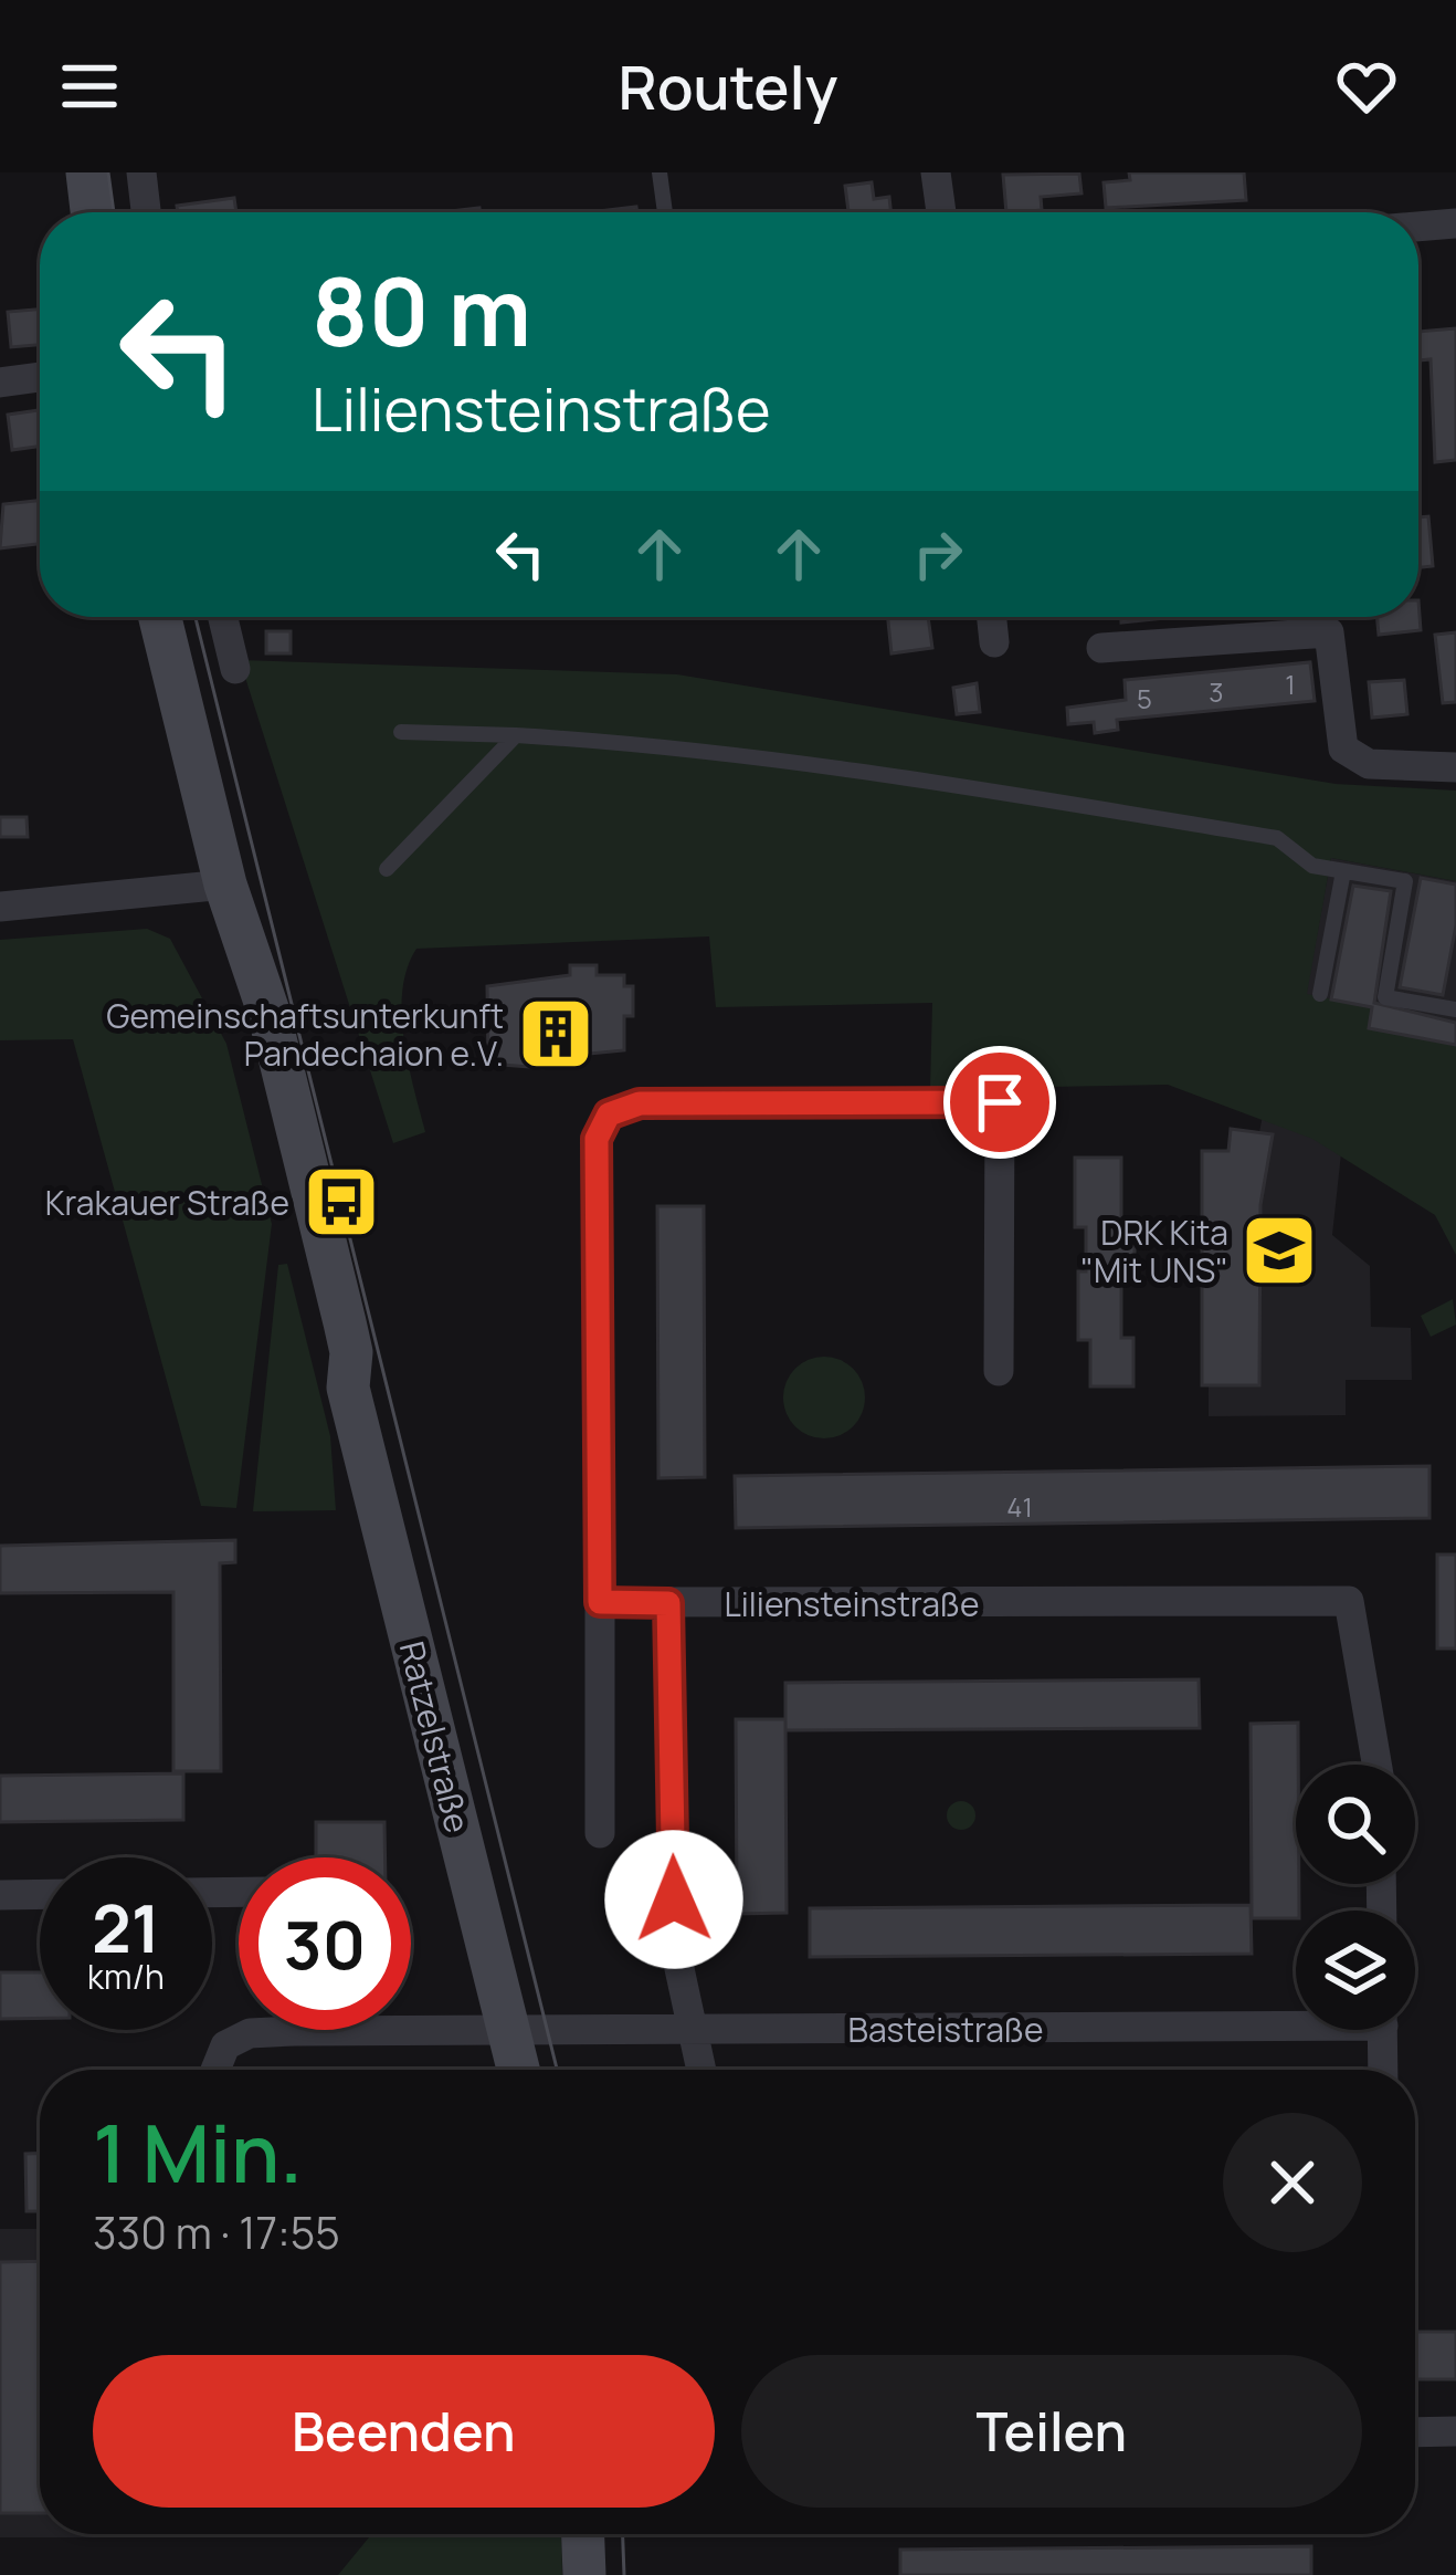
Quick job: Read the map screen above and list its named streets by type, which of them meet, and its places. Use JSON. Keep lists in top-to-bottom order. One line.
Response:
{"streets":{"main road":["Ratzelstraße"],"street":["Liliensteinstraße","Basteistraße"]},"crossings":[["Ratzelstraße","Basteistraße"]],"places":{"building":["Gemeinschaftsunterkunft Pandechaion e.V."],"bus stop":["Krakauer Straße"],"school or university":["DRK Kita \"Mit UNS\""]},"house_numbers":["1","3","5","41"],"page":{"header":"Routely","turn":["80 m","Liliensteinstraße"],"speed":"21 km/h","limit":"30","heading":["1 Min.","330 m · 17:55"],"buttons":["Beenden","Teilen"]}}
